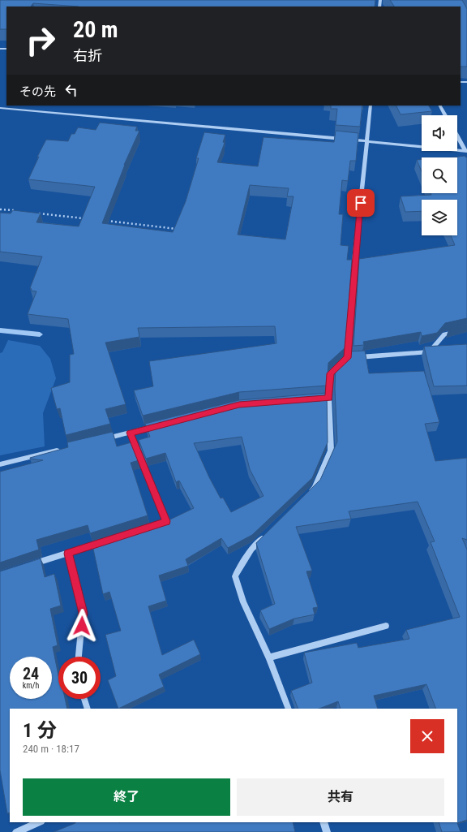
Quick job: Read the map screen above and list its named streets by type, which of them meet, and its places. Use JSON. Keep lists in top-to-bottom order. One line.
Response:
{"page":{"turn":["20 m","右折"],"then":"その先","speed":"24 km/h","limit":"30","heading":["1 分","240 m · 18:17"],"buttons":["終了","共有"]}}
